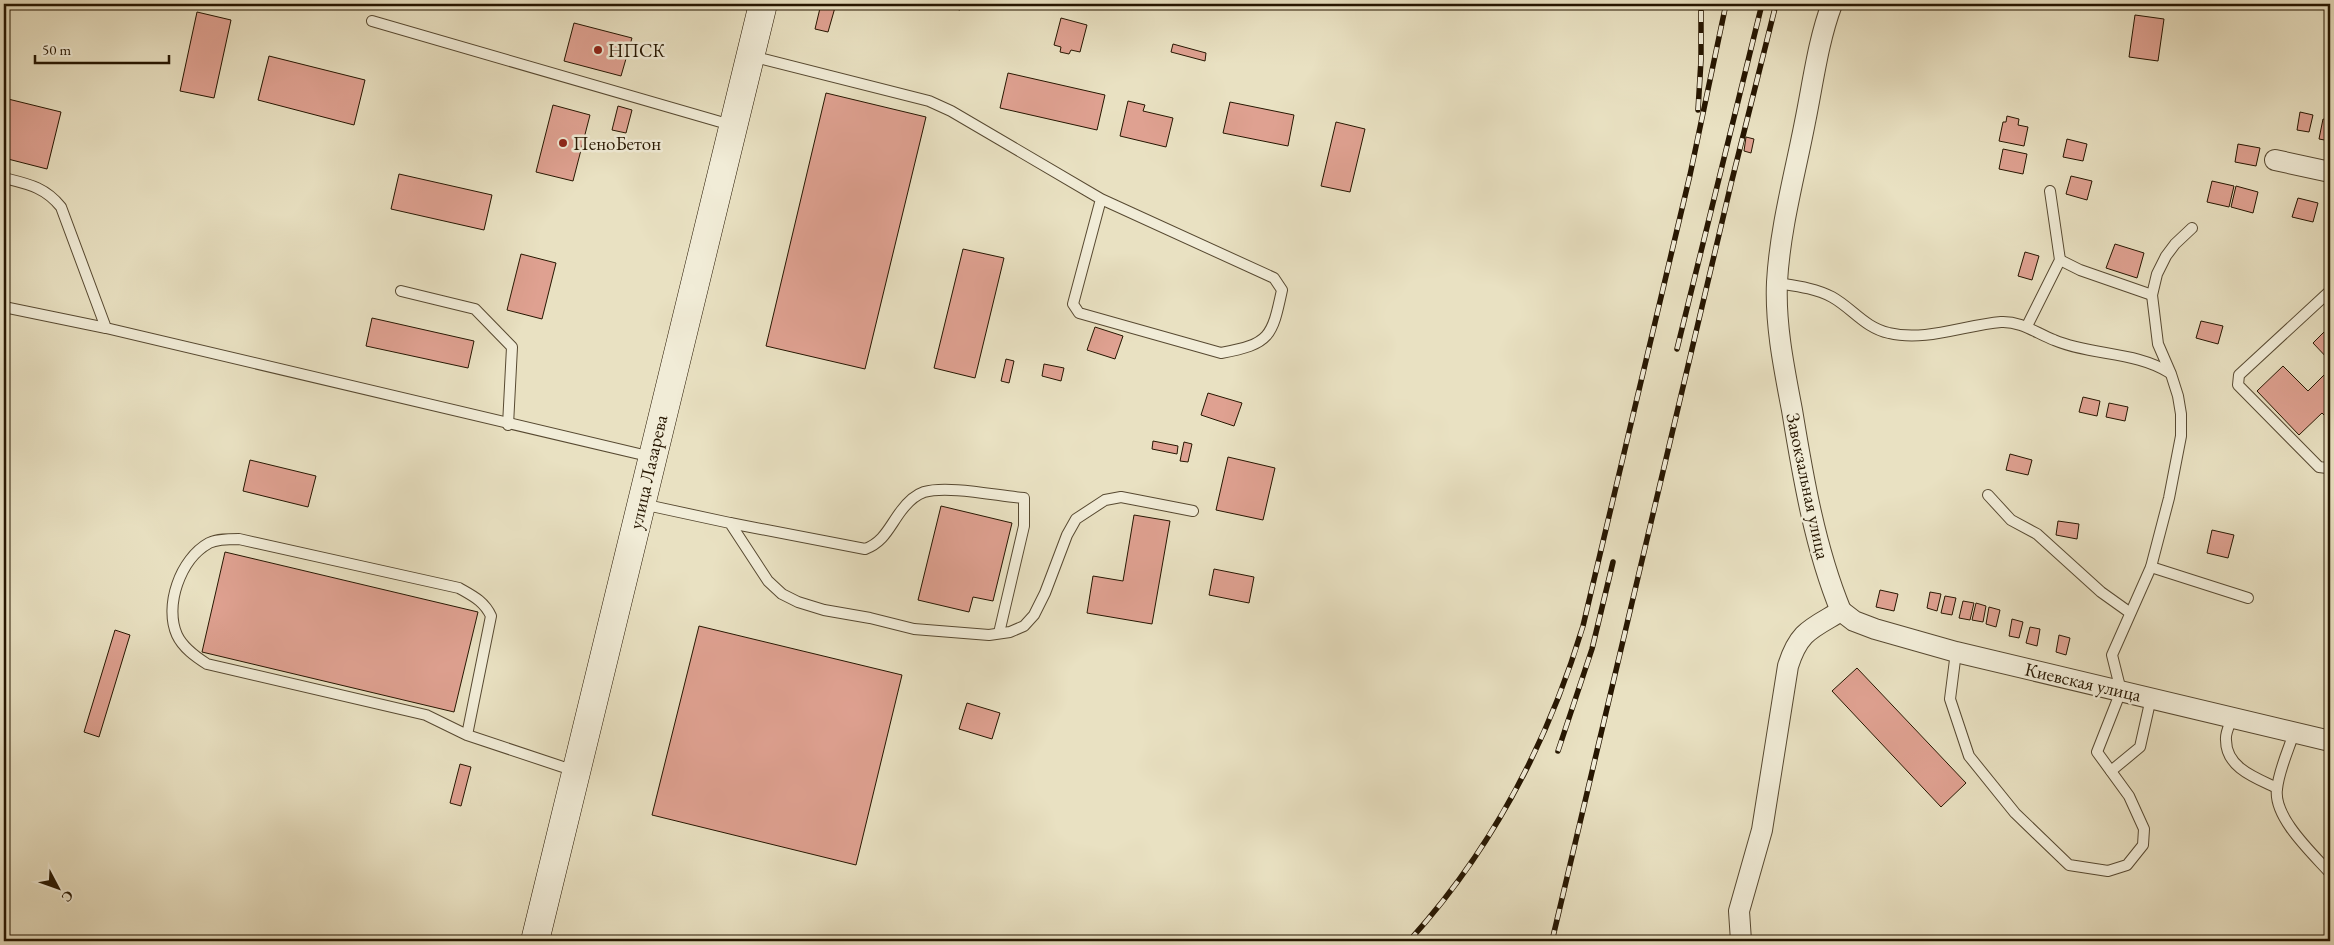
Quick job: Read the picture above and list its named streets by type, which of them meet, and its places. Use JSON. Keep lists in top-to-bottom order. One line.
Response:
{"streets":{"main road":["улица Лазарева"],"street":["Завокзальная улица","Киевская улица"]},"crossings":[["Завокзальная улица","Киевская улица"]],"places":["НПСК","ПеноБетон"],"scale_bar":"50 m","north":"bottom right"}
